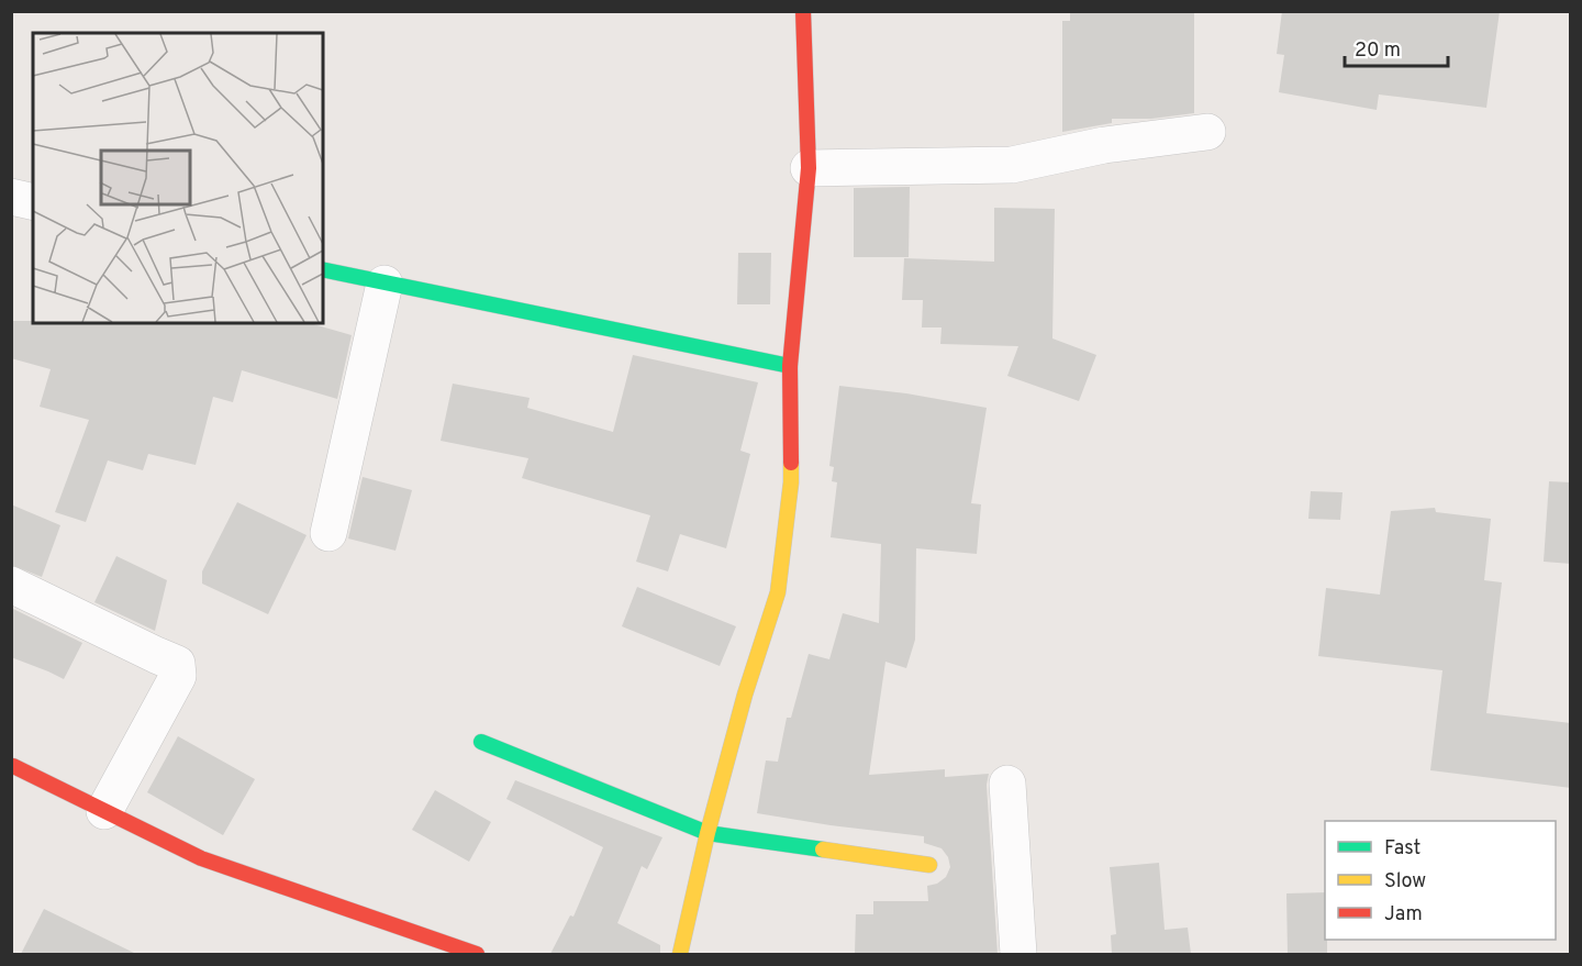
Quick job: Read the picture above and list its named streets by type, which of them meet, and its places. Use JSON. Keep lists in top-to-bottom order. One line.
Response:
{"legend":["Fast","Slow","Jam"],"scale_bar":"20 m"}
